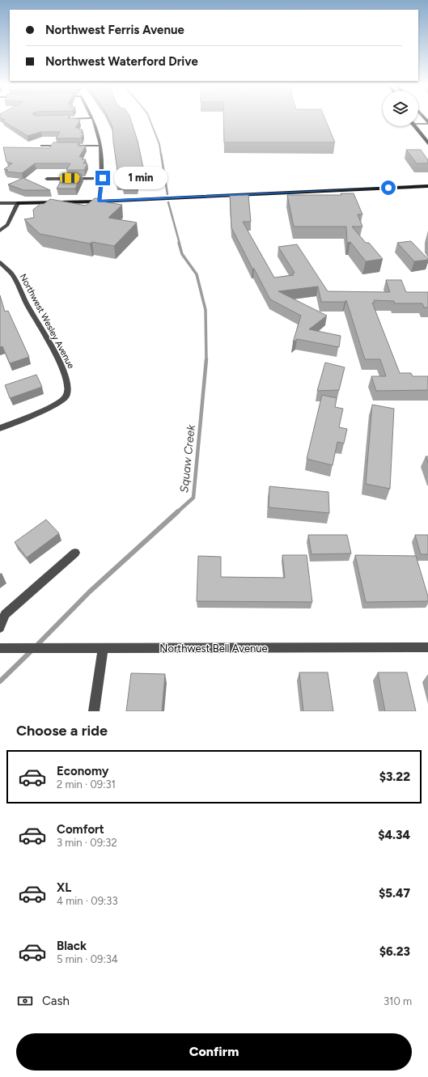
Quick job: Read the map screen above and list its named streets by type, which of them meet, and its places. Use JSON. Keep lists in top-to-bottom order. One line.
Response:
{"streets":{"street":["Northwest Wesley Avenue","Northwest Bell Avenue"]},"water":["Squaw Creek"],"page":{"banner":["Northwest Ferris Avenue","Northwest Waterford Drive"],"bubble":"1 min","heading":"Choose a ride","list":[{"name":"Economy","note":"2 min · 09:31","value":"$3.22"},{"name":"Comfort","note":"3 min · 09:32","value":"$4.34"},{"name":"XL","note":"4 min · 09:33","value":"$5.47"},{"name":"Black","note":"5 min · 09:34","value":"$6.23"}],"pay":["Cash","310 m"],"buttons":"Confirm"}}
